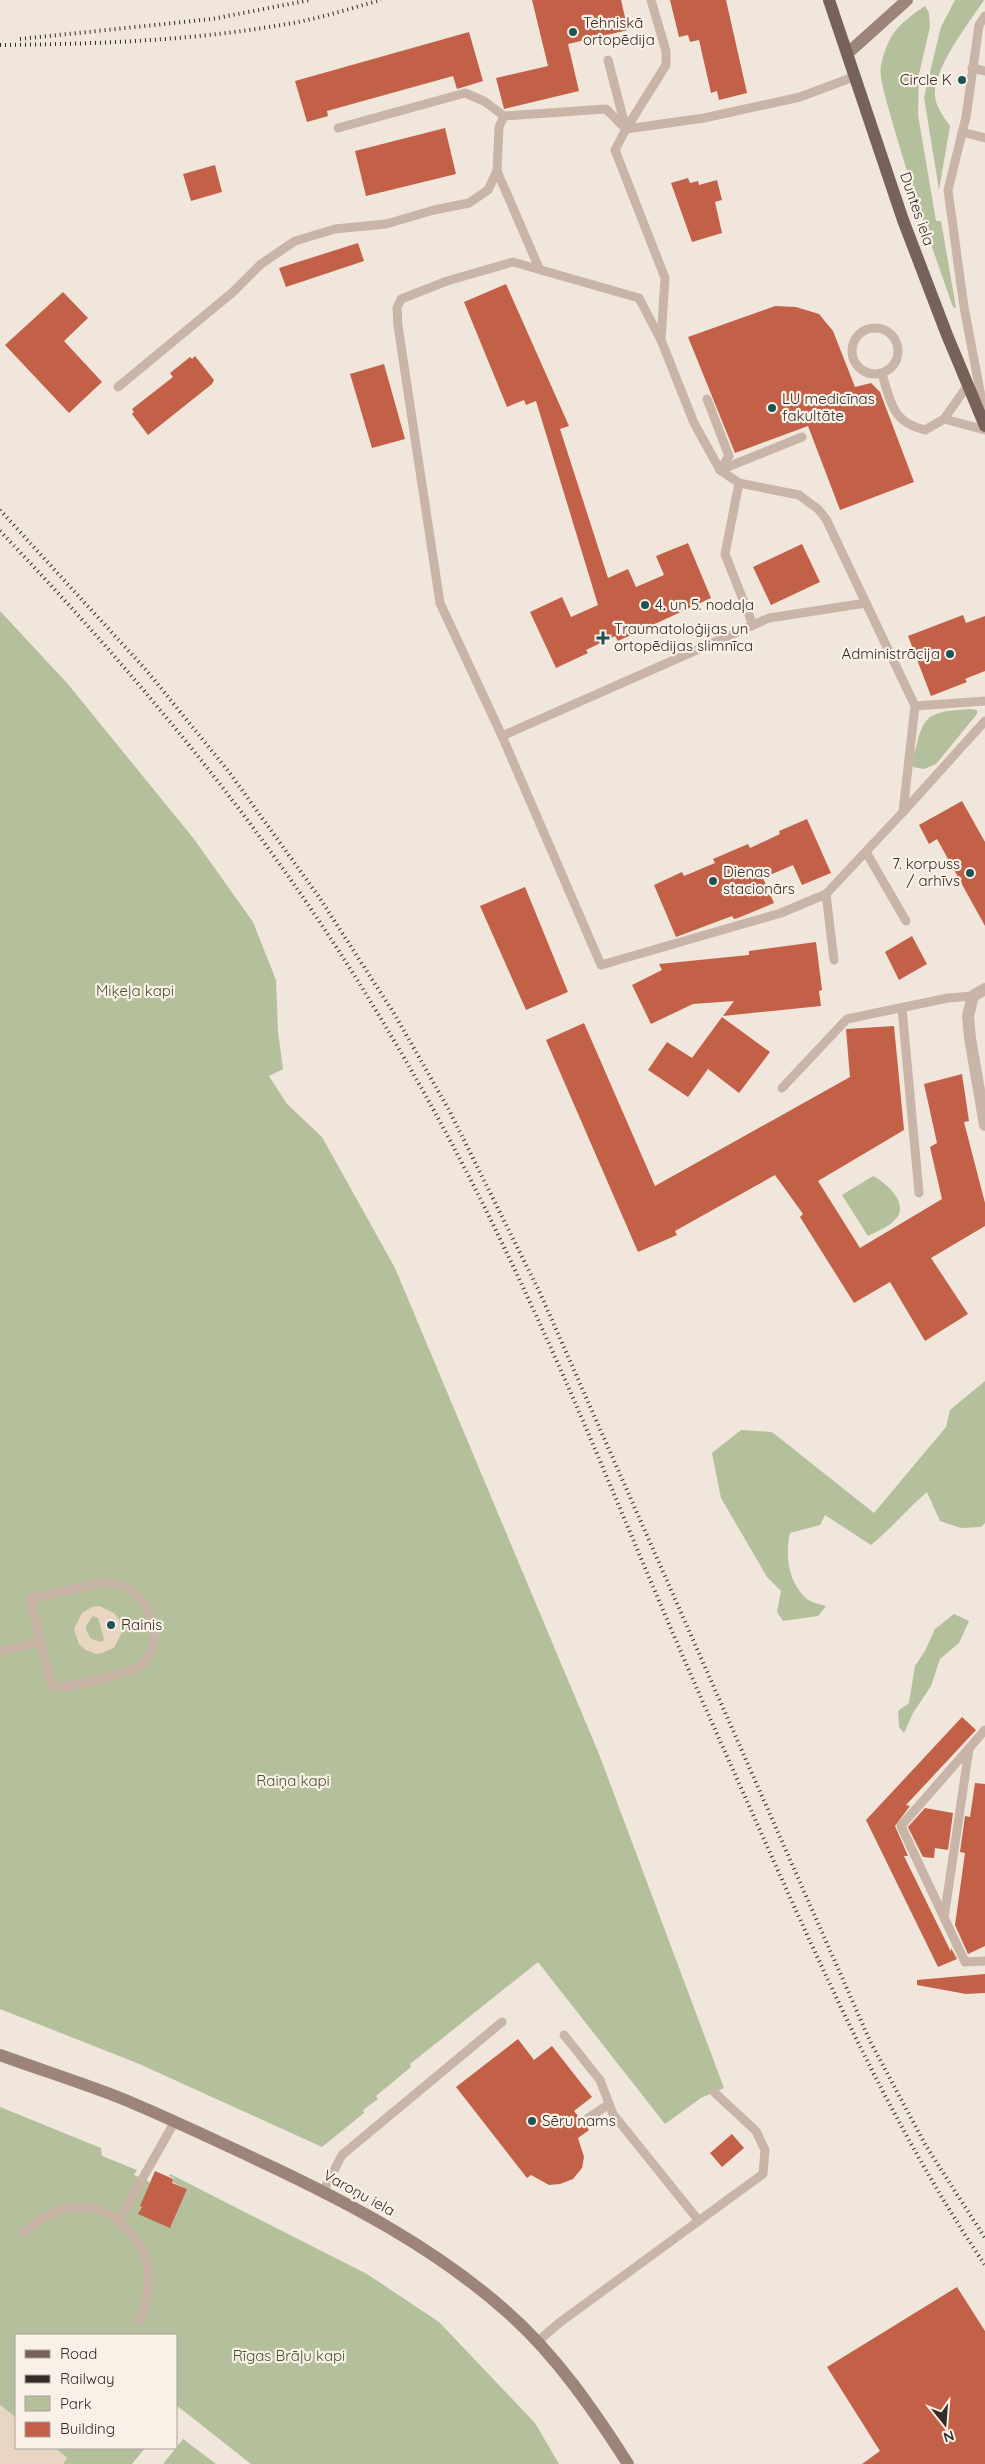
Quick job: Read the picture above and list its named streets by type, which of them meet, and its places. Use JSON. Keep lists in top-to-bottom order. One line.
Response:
{"streets":{"main road":["Duntes iela"],"street":["Varoņu iela"]},"parks":["Miķeļa kapi","Raiņa kapi","Rīgas Brāļu kapi"],"places":{"other":["Tehniskā ortopēdija","Circle K","LU medicīnas fakultāte","4. un 5. nodaļa","Administrācija","7. korpuss / arhīvs","Dienas stacionārs","Rainis","Sēru nams"],"health":["Traumatoloģijas un ortopēdijas slimnīca"]},"legend":["Road","Railway","Park","Building"],"north":"bottom"}
